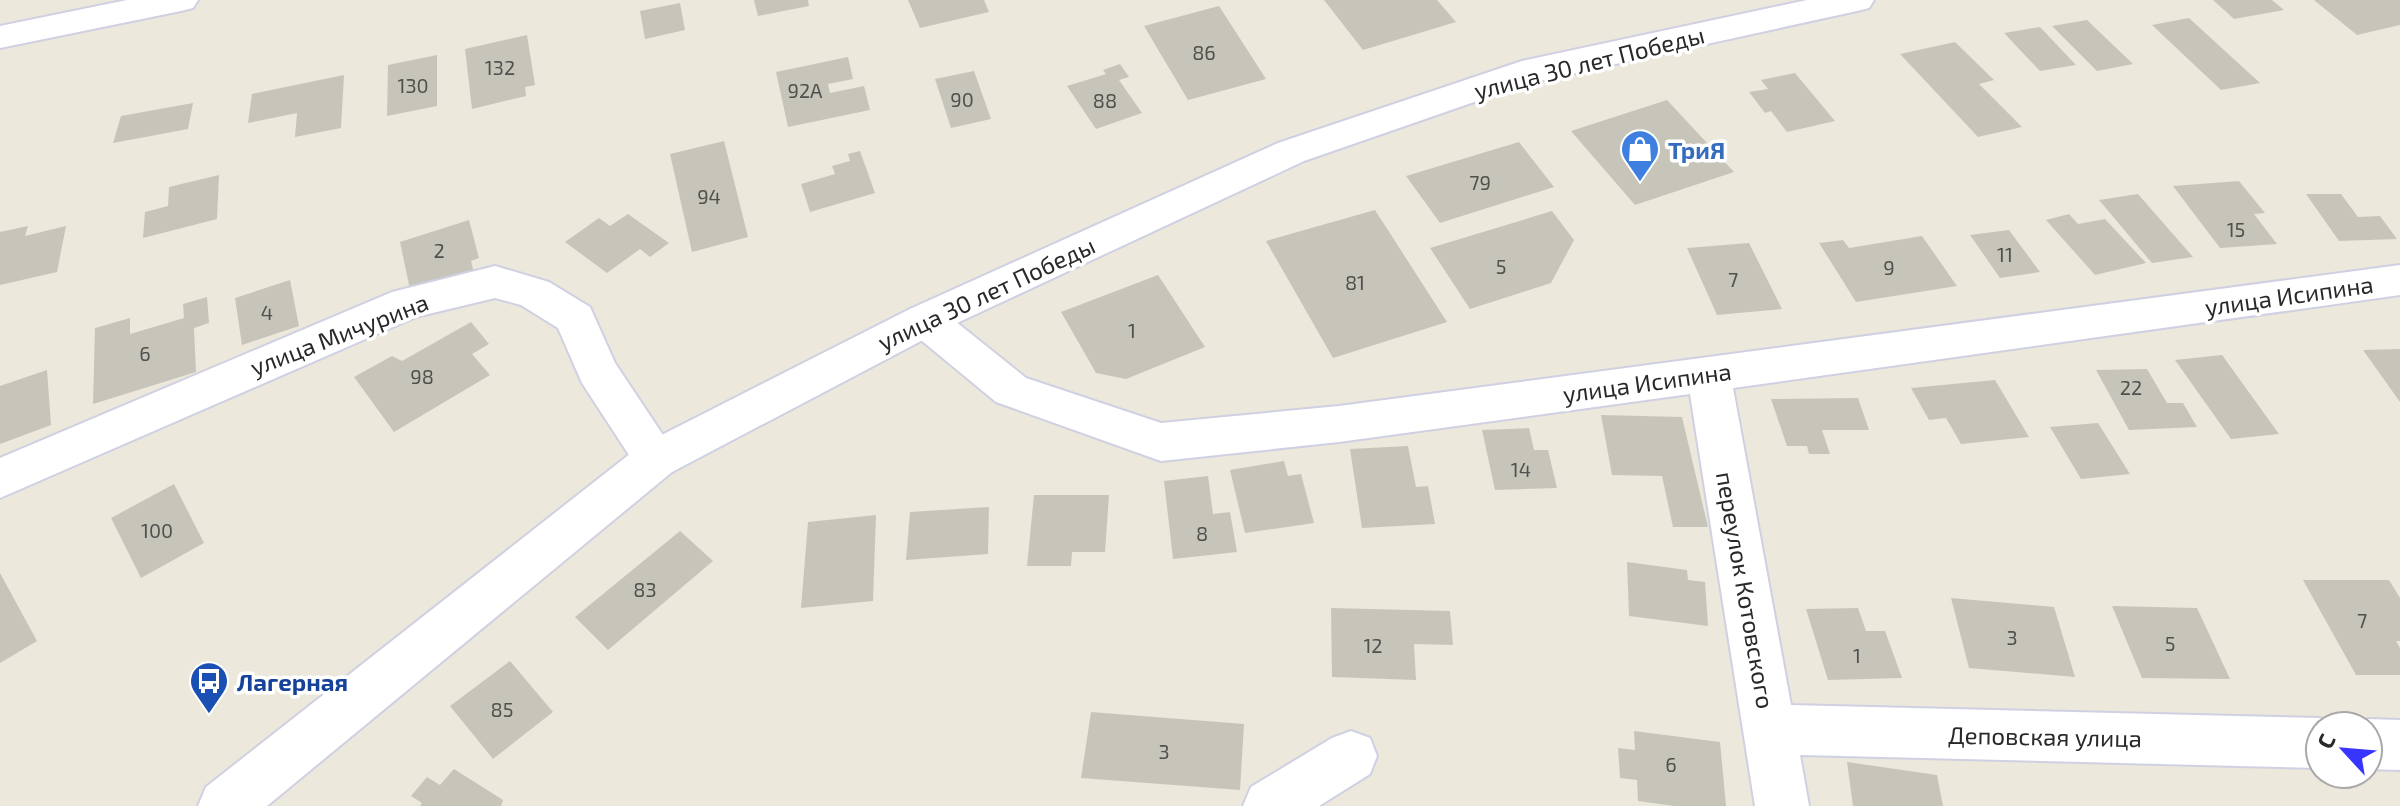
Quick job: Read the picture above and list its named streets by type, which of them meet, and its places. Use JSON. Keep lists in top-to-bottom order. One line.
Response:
{"streets":{"street":["улица 30 лет Победы","улица Исипина","улица Мичурина","переулок Котовского","Деповская улица"]},"crossings":[["улица 30 лет Победы","улица Исипина"],["улица 30 лет Победы","улица Мичурина"],["улица Исипина","переулок Котовского"],["переулок Котовского","Деповская улица"]],"places":{"shop":["ТриЯ"],"bus stop":["Лагерная"]},"house_numbers":["86","132","130","92А","90","88","79","94","15","2","11","5","9","7","81","4","1","6","98","22","14","100","8","83","7","3","5","12","1","85","3","6"],"north":"top left"}
